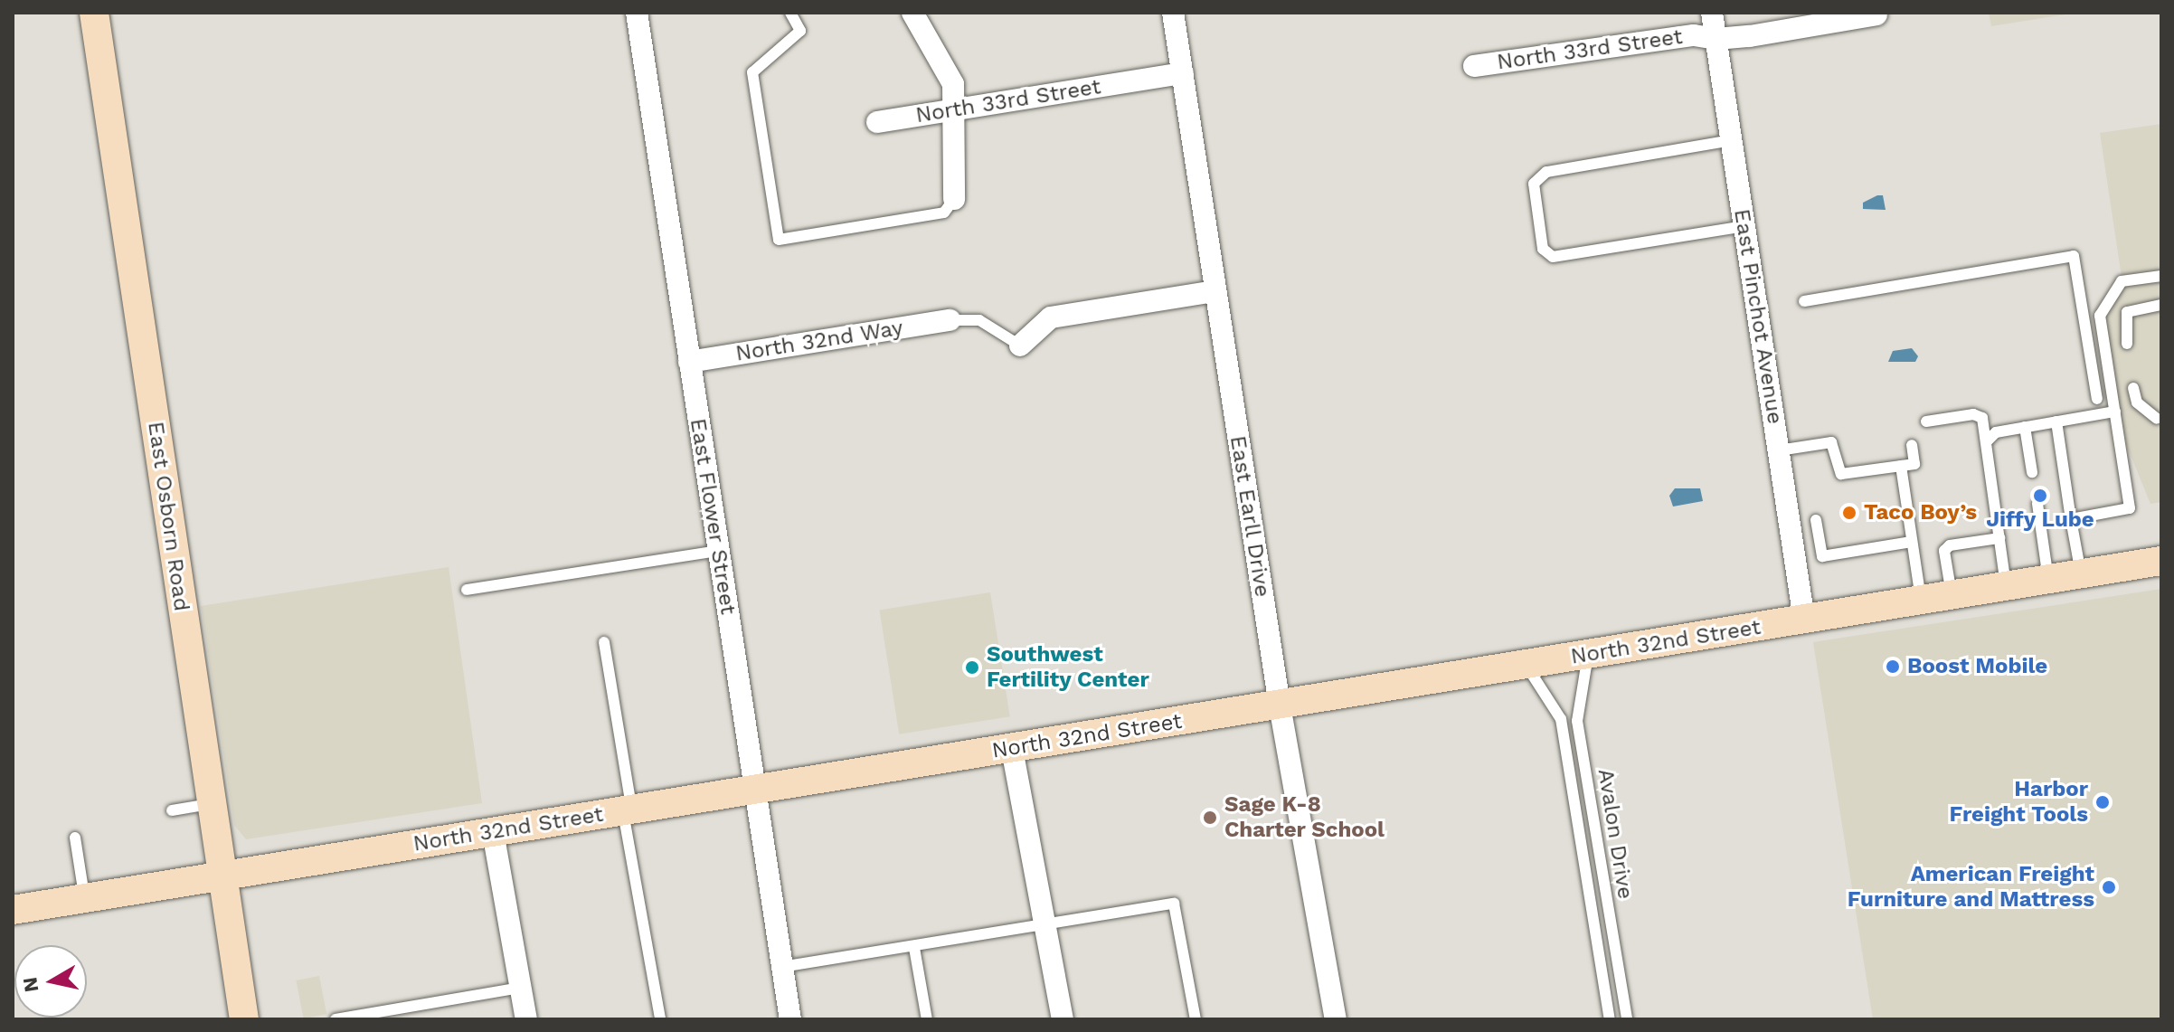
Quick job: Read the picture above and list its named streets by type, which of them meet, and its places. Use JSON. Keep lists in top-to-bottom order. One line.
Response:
{"streets":{"main road":["East Osborn Road","North 32nd Street"],"street":["North 33rd Street","East Pinchot Avenue","North 32nd Way","East Flower Street","East Earll Drive"],"lane":["Avalon Drive"]},"crossings":[["North 33rd Street","East Pinchot Avenue"],["North 33rd Street","East Earll Drive"],["East Pinchot Avenue","North 32nd Street"],["North 32nd Way","East Flower Street"],["East Osborn Road","North 32nd Street"],["East Flower Street","North 32nd Street"],["East Earll Drive","North 32nd Street"],["North 32nd Street","Avalon Drive"]],"places":["Jiffy Lube","Taco Boy’s","Boost Mobile","Southwest Fertility Center","Harbor Freight Tools","Sage K-8 Charter School","American Freight Furniture and Mattress"],"north":"left"}
